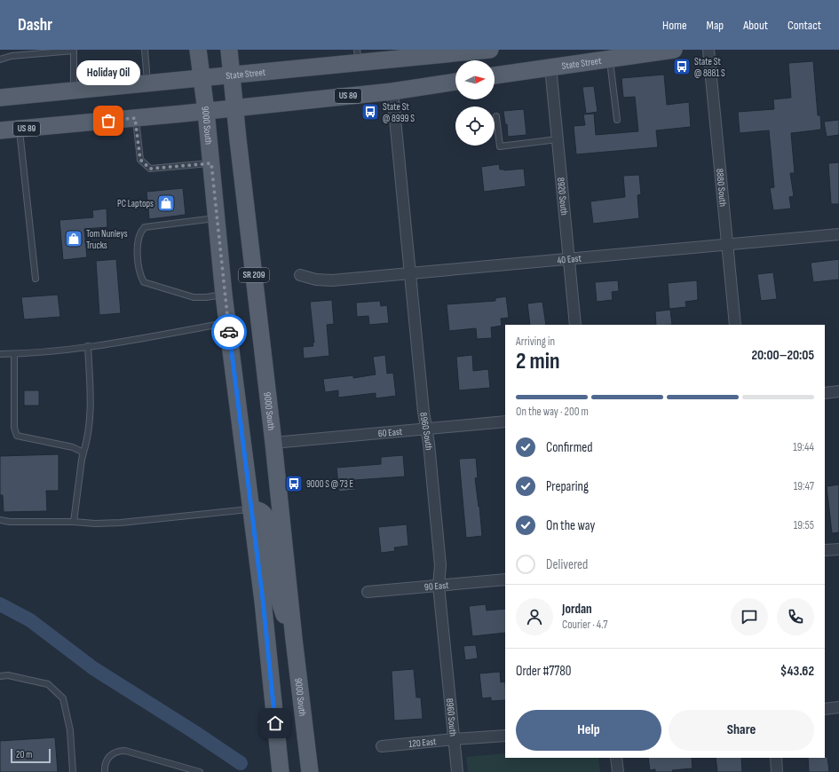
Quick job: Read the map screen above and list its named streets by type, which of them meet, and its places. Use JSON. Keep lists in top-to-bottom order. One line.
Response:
{"streets":{"main road":["State Street","US 89","9000 South","SR 209"],"street":["8880 South","8920 South","40 East","8960 South","60 East","90 East","120 East"]},"crossings":[["State Street","9000 South"],["State Street","8920 South"],["US 89","9000 South"],["US 89","8960 South"],["9000 South","60 East"],["8880 South","40 East"],["8920 South","40 East"],["40 East","8960 South"],["8960 South","60 East"],["8960 South","90 East"],["8960 South","120 East"]],"places":{"bus stop":["State St @ 8881 S","State St @ 8999 S","9000 S @ 73 E"],"other":["Holiday Oil"],"shop":["PC Laptops","Tom Nunleys Trucks"]},"scale_bar":"20 m","north":"right","page":{"header":"Dashr","nav":["Home","Map","About","Contact"],"bubble":"Holiday Oil","heading":["2 min","Arriving in","20:00–20:05"],"panel":["Jordan","Courier · 4.7","Order #7780","$43.62"],"bar":"On the way · 200 m","list":[["Confirmed","19:44"],["Preparing","19:47"],["On the way","19:55"],"Delivered"],"buttons":["Help","Share"],"scale":"20 m"}}
